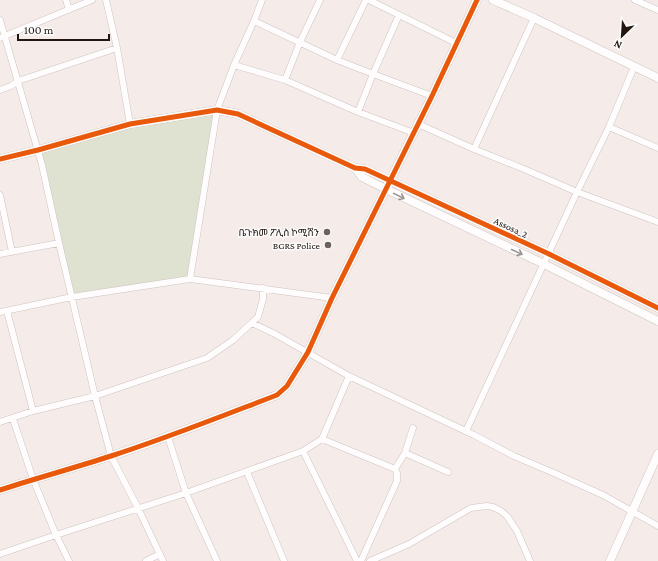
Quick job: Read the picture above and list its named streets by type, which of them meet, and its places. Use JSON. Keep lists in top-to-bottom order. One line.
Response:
{"streets":{"street":["Assosa_2"]},"places":["ቤጉክመ ፖሊስ ኮሚሽን","BGRS Police"],"scale_bar":"100 m","north":"bottom left"}
